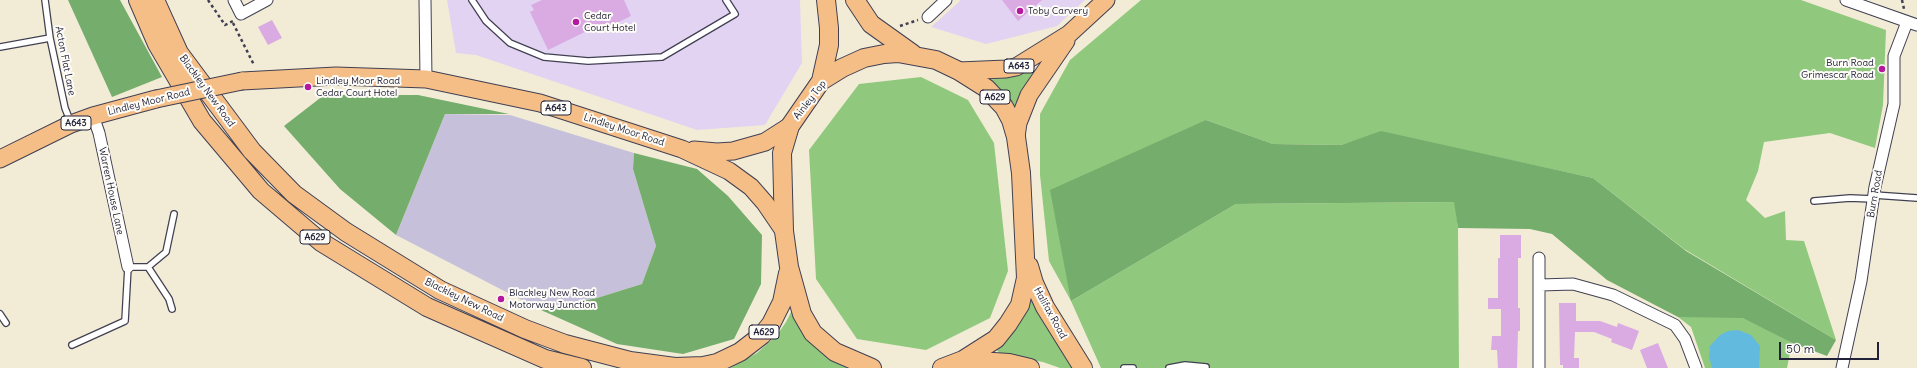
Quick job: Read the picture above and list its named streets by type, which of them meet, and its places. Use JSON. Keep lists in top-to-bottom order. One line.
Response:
{"streets":{"highway":["Blackley New Road","A629","Ainley Top","Halifax Road"],"main road":["A643","Lindley Moor Road"],"street":["Warren House Lane","Burn Road"],"lane":["Acton Flat Lane"]},"crossings":[["Acton Flat Lane","Lindley Moor Road"],["A643","Ainley Top"],["Blackley New Road","Ainley Top"],["A629","Ainley Top"],["Ainley Top","Lindley Moor Road"],["Ainley Top","Halifax Road"],["Lindley Moor Road","Warren House Lane"]],"places":["Toby Carvery","Cedar Court Hotel","Burn Road Grimescar Road","Lindley Moor Road Cedar Court Hotel","Blackley New Road Motorway Junction"],"scale_bar":"50 m"}
